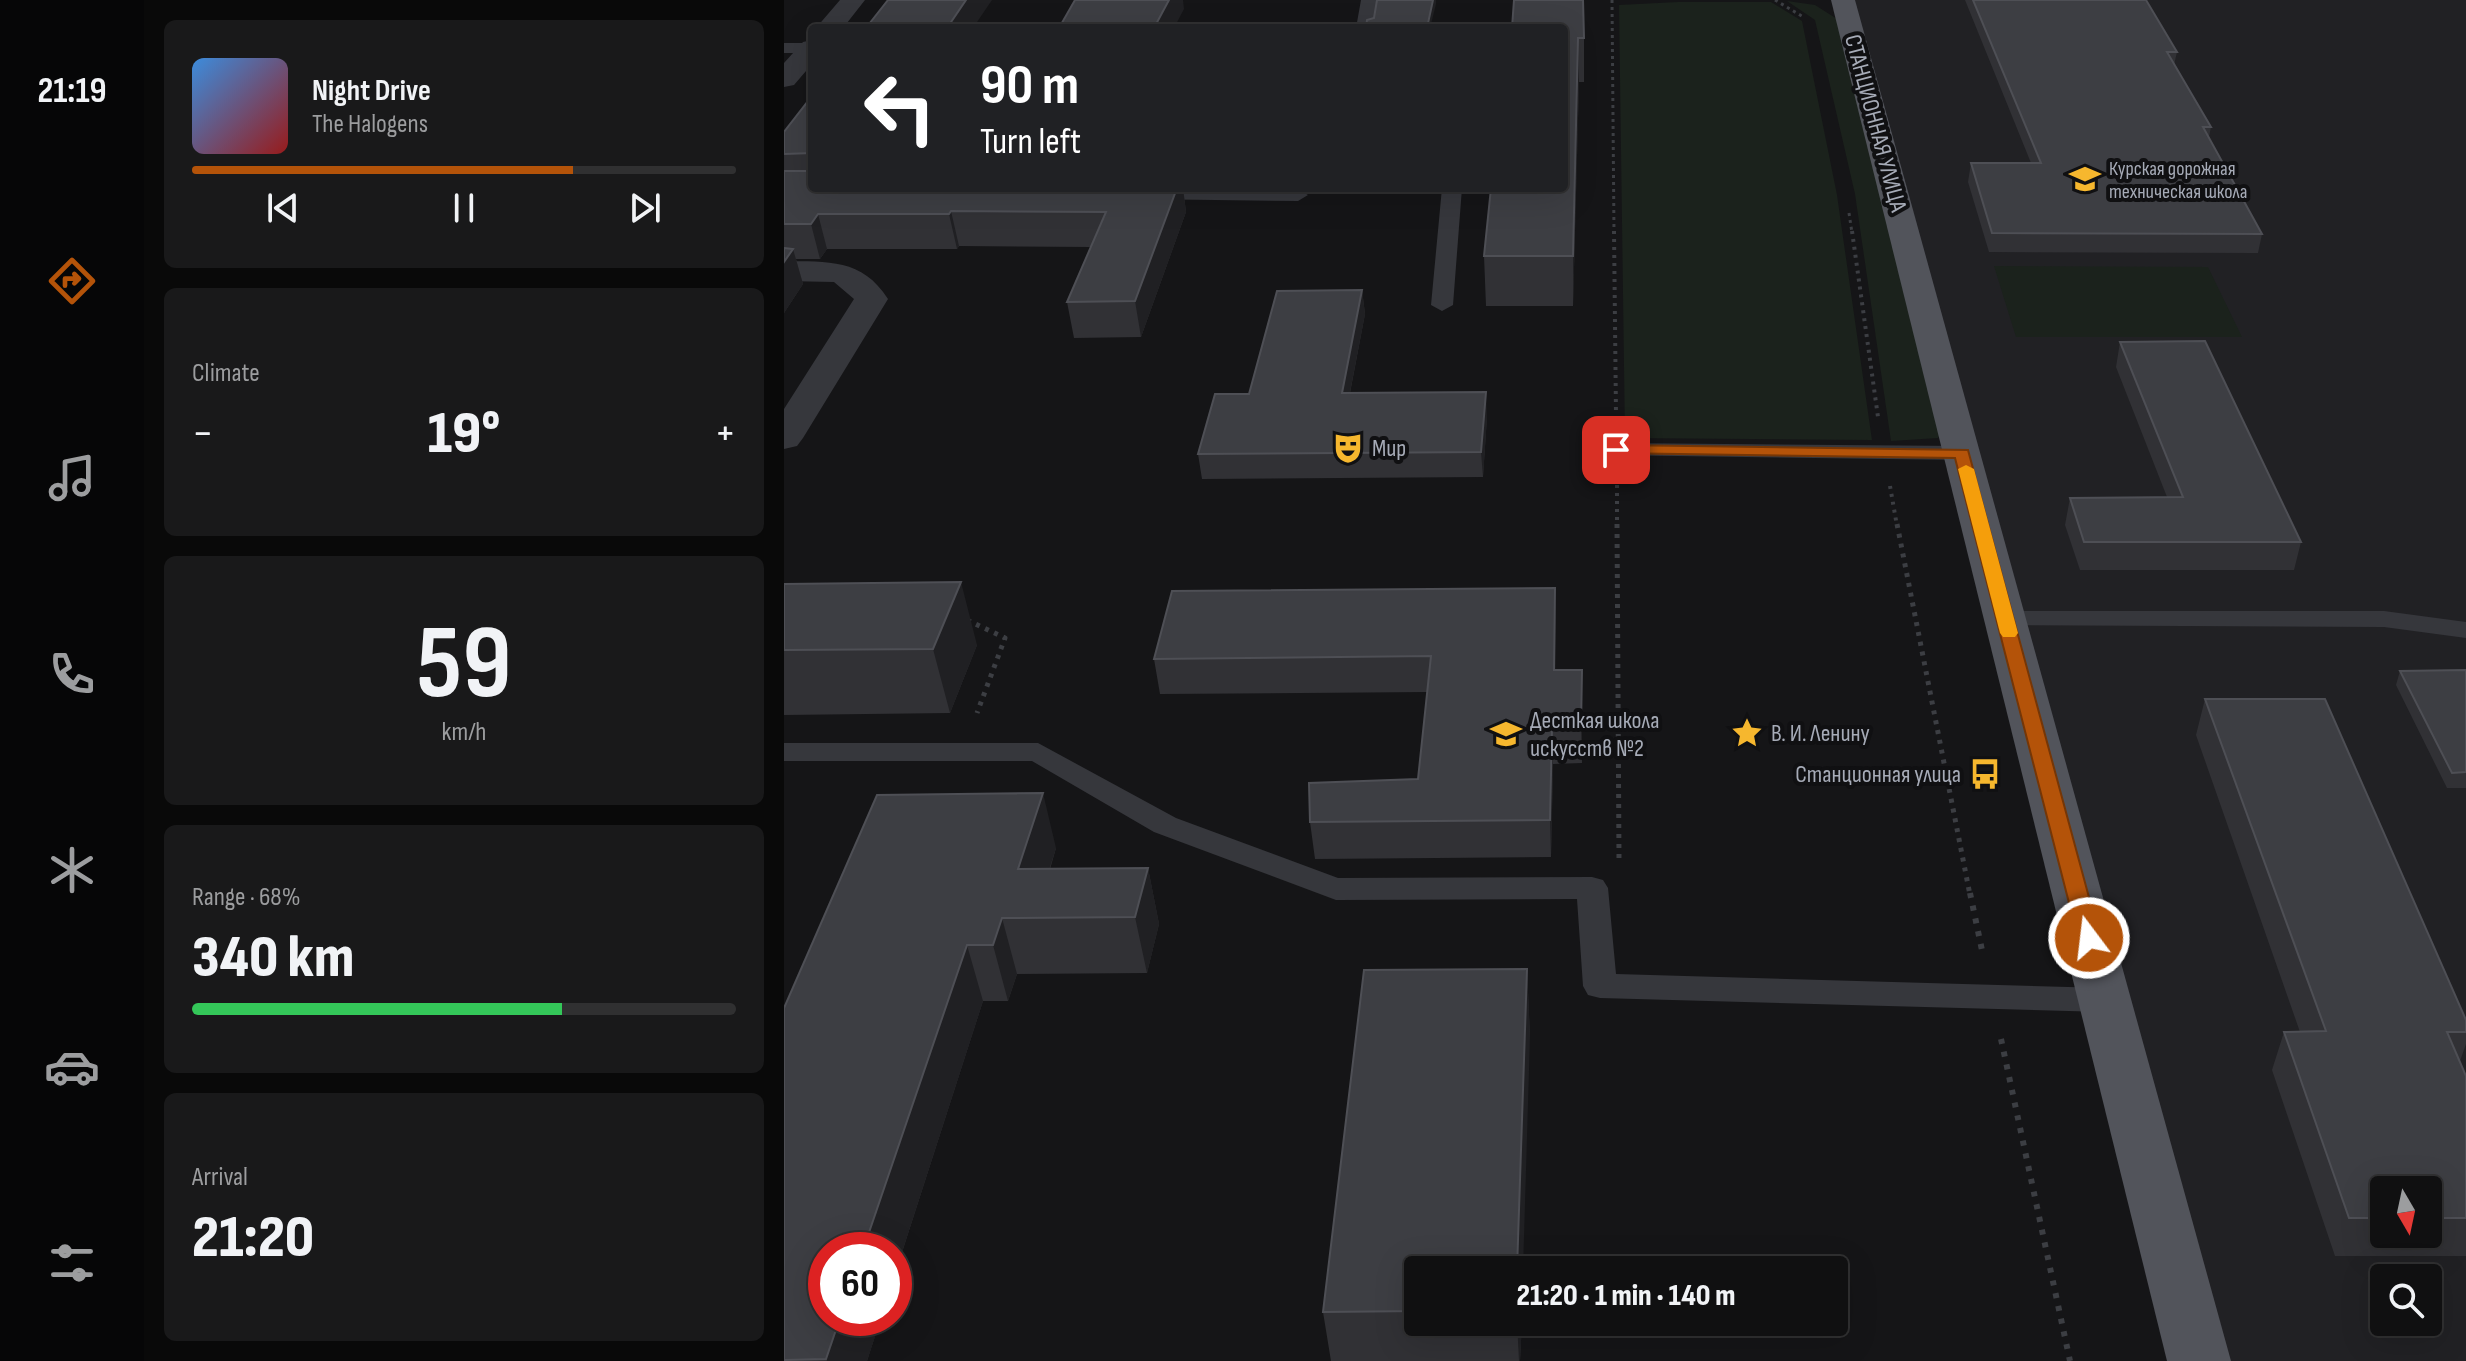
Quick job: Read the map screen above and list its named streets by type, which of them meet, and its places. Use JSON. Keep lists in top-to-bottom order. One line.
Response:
{"streets":{"main road":["СТАНЦИОННАЯ УЛИЦА"]},"places":{"school or university":["Курская дорожная техническая школа","Десткая школа искусств №2"],"theatre":["Мир"],"place":["В. И. Ленину"],"bus stop":["Станционная улица"]},"north":"bottom","page":{"tabs":"21:19","turn":["90 m","Turn left"],"song":["Night Drive","The Halogens"],"tile":["Climate",["59","km/h"],["Range · 68%","340 km"],["Arrival","21:20"]],"heat":["−","19°","+"],"limit":"60","trip":"21:20 · 1 min · 140 m"}}
